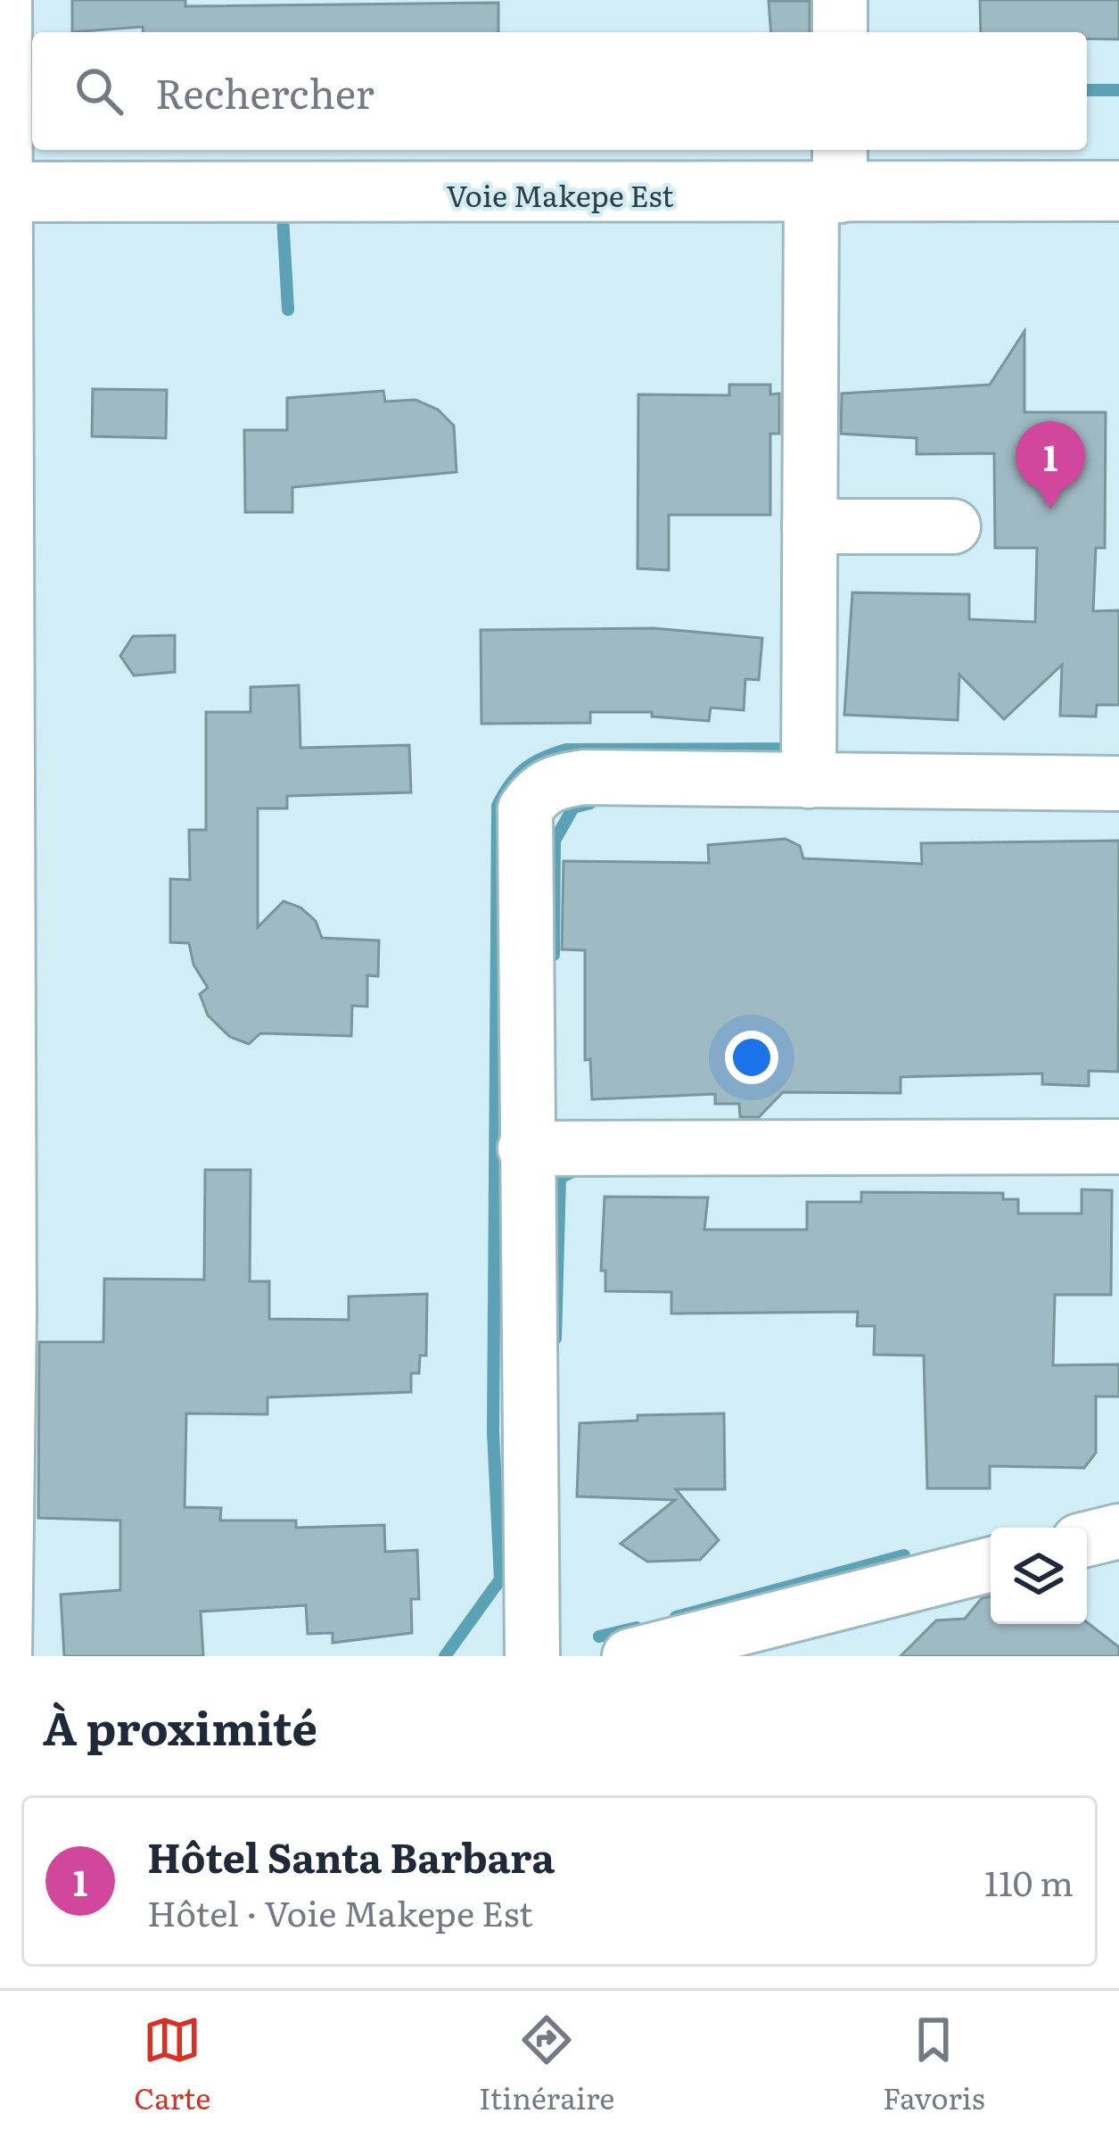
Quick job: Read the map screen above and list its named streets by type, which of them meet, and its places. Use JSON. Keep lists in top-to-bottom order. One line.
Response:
{"streets":{"main road":["Voie Makepe Est"]},"page":{"search":"Rechercher","pins":"1","heading":"À proximité","list":[{"mark":"1","name":"Hôtel Santa Barbara","note":"Hôtel · Voie Makepe Est","value":"110 m"}],"nav":["Carte","Itinéraire","Favoris"]}}
